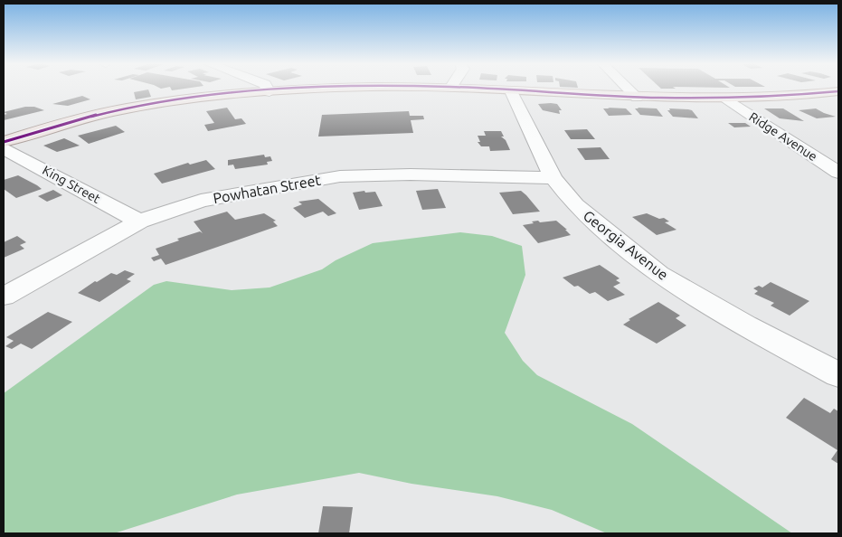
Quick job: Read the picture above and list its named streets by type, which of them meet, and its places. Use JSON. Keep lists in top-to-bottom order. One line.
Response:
{"streets":{"street":["Ridge Avenue","King Street","Powhatan Street","Georgia Avenue"]},"crossings":[["King Street","Powhatan Street"],["Powhatan Street","Georgia Avenue"]]}
